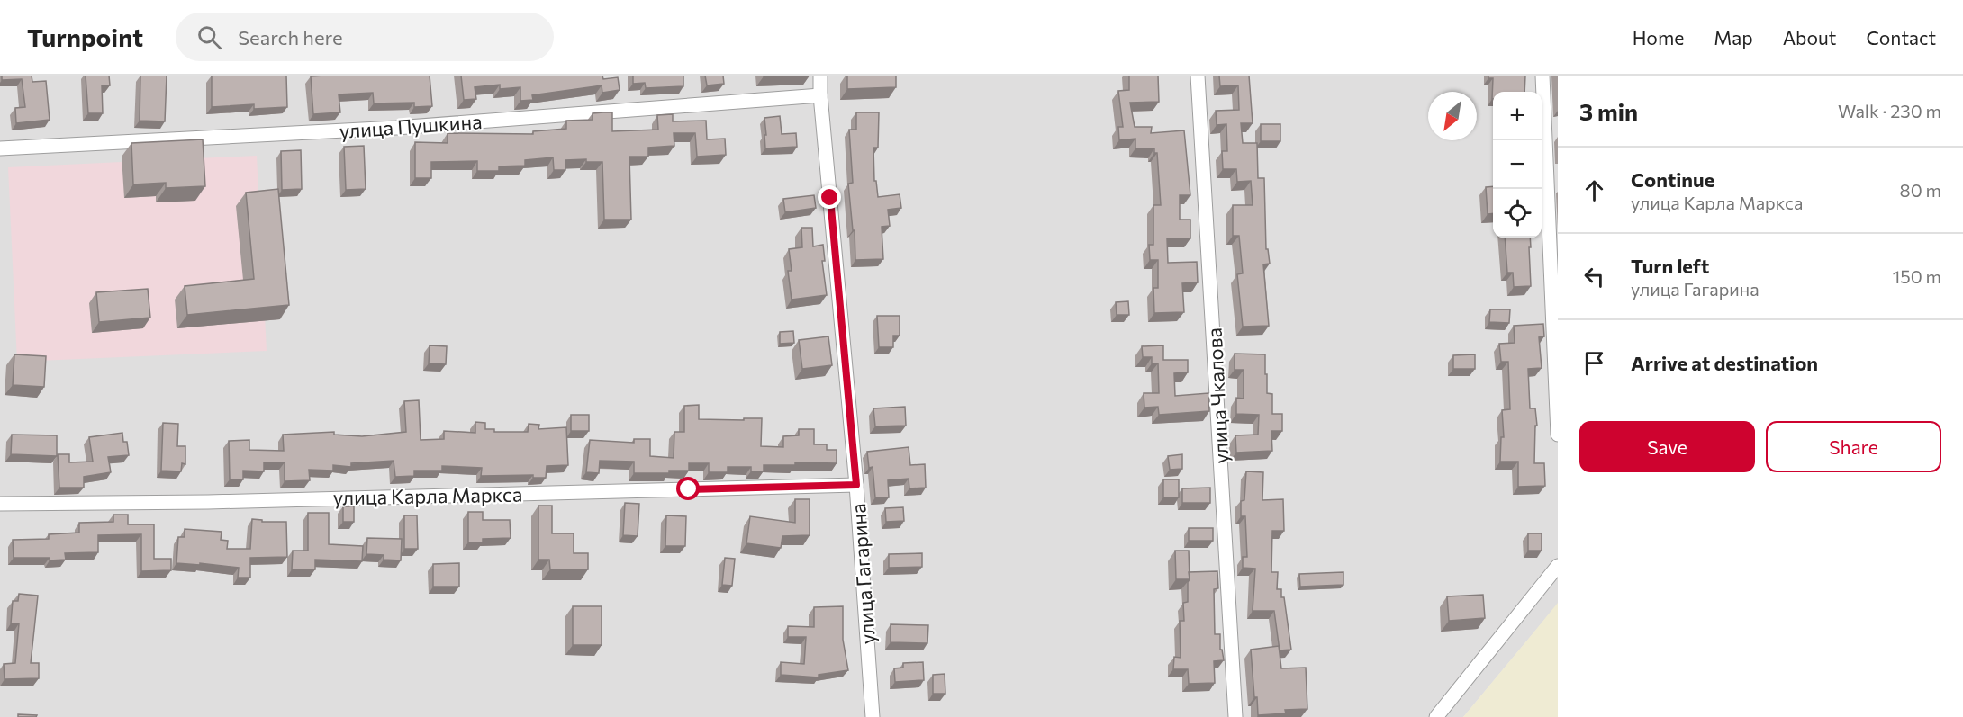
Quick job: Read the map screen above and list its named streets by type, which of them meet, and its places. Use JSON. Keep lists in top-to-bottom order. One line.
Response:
{"streets":{"street":["улица Пушкина","улица Чкалова","улица Карла Маркса","улица Гагарина"]},"crossings":[["улица Пушкина","улица Гагарина"],["улица Карла Маркса","улица Гагарина"]],"north":"bottom left","page":{"header":"Turnpoint","search":"Search here","nav":["Home","Map","About","Contact"],"heading":["3 min","Walk · 230 m"],"map_buttons":["+","−"],"list":[["Continue","улица Карла Маркса","80 m"],["Turn left","улица Гагарина","150 m"],"Arrive at destination"],"buttons":["Save","Share"]}}
